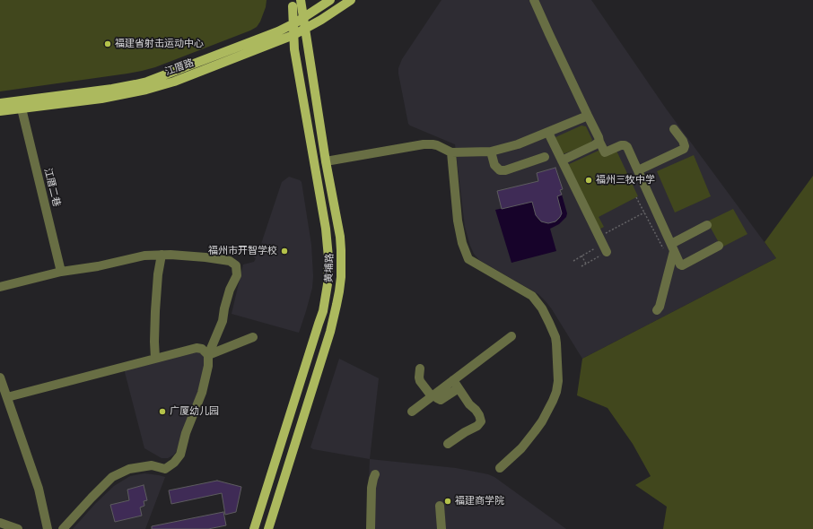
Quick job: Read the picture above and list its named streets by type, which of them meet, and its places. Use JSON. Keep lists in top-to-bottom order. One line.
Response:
{"streets":{"main road":["江厝路","黄埔路"],"street":["江厝二巷"]},"crossings":[["江厝路","江厝二巷"],["江厝路","黄埔路"]],"places":["福建省射击运动中心","福州三牧中学","福州市开智学校","广厦幼儿园","福建商学院"]}
